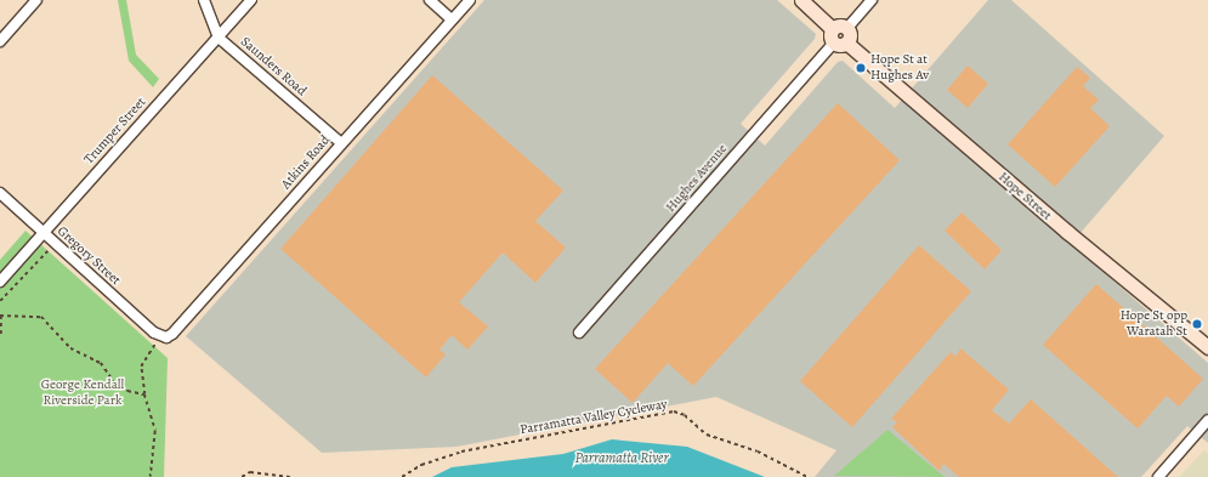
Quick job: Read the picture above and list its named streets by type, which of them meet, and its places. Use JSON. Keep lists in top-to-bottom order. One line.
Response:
{"streets":{"street":["Saunders Road","Trumper Street","Atkins Road","Hughes Avenue","Hope Street","Gregory Street"],"path":["Parramatta Valley Cycleway"]},"crossings":[["Saunders Road","Trumper Street"],["Saunders Road","Atkins Road"],["Trumper Street","Gregory Street"],["Atkins Road","Gregory Street"],["Hughes Avenue","Hope Street"]],"water":["Parramatta River"],"parks":["George Kendall Riverside Park"],"places":["Hope St at Hughes Av","Hope St opp Waratah St"]}
